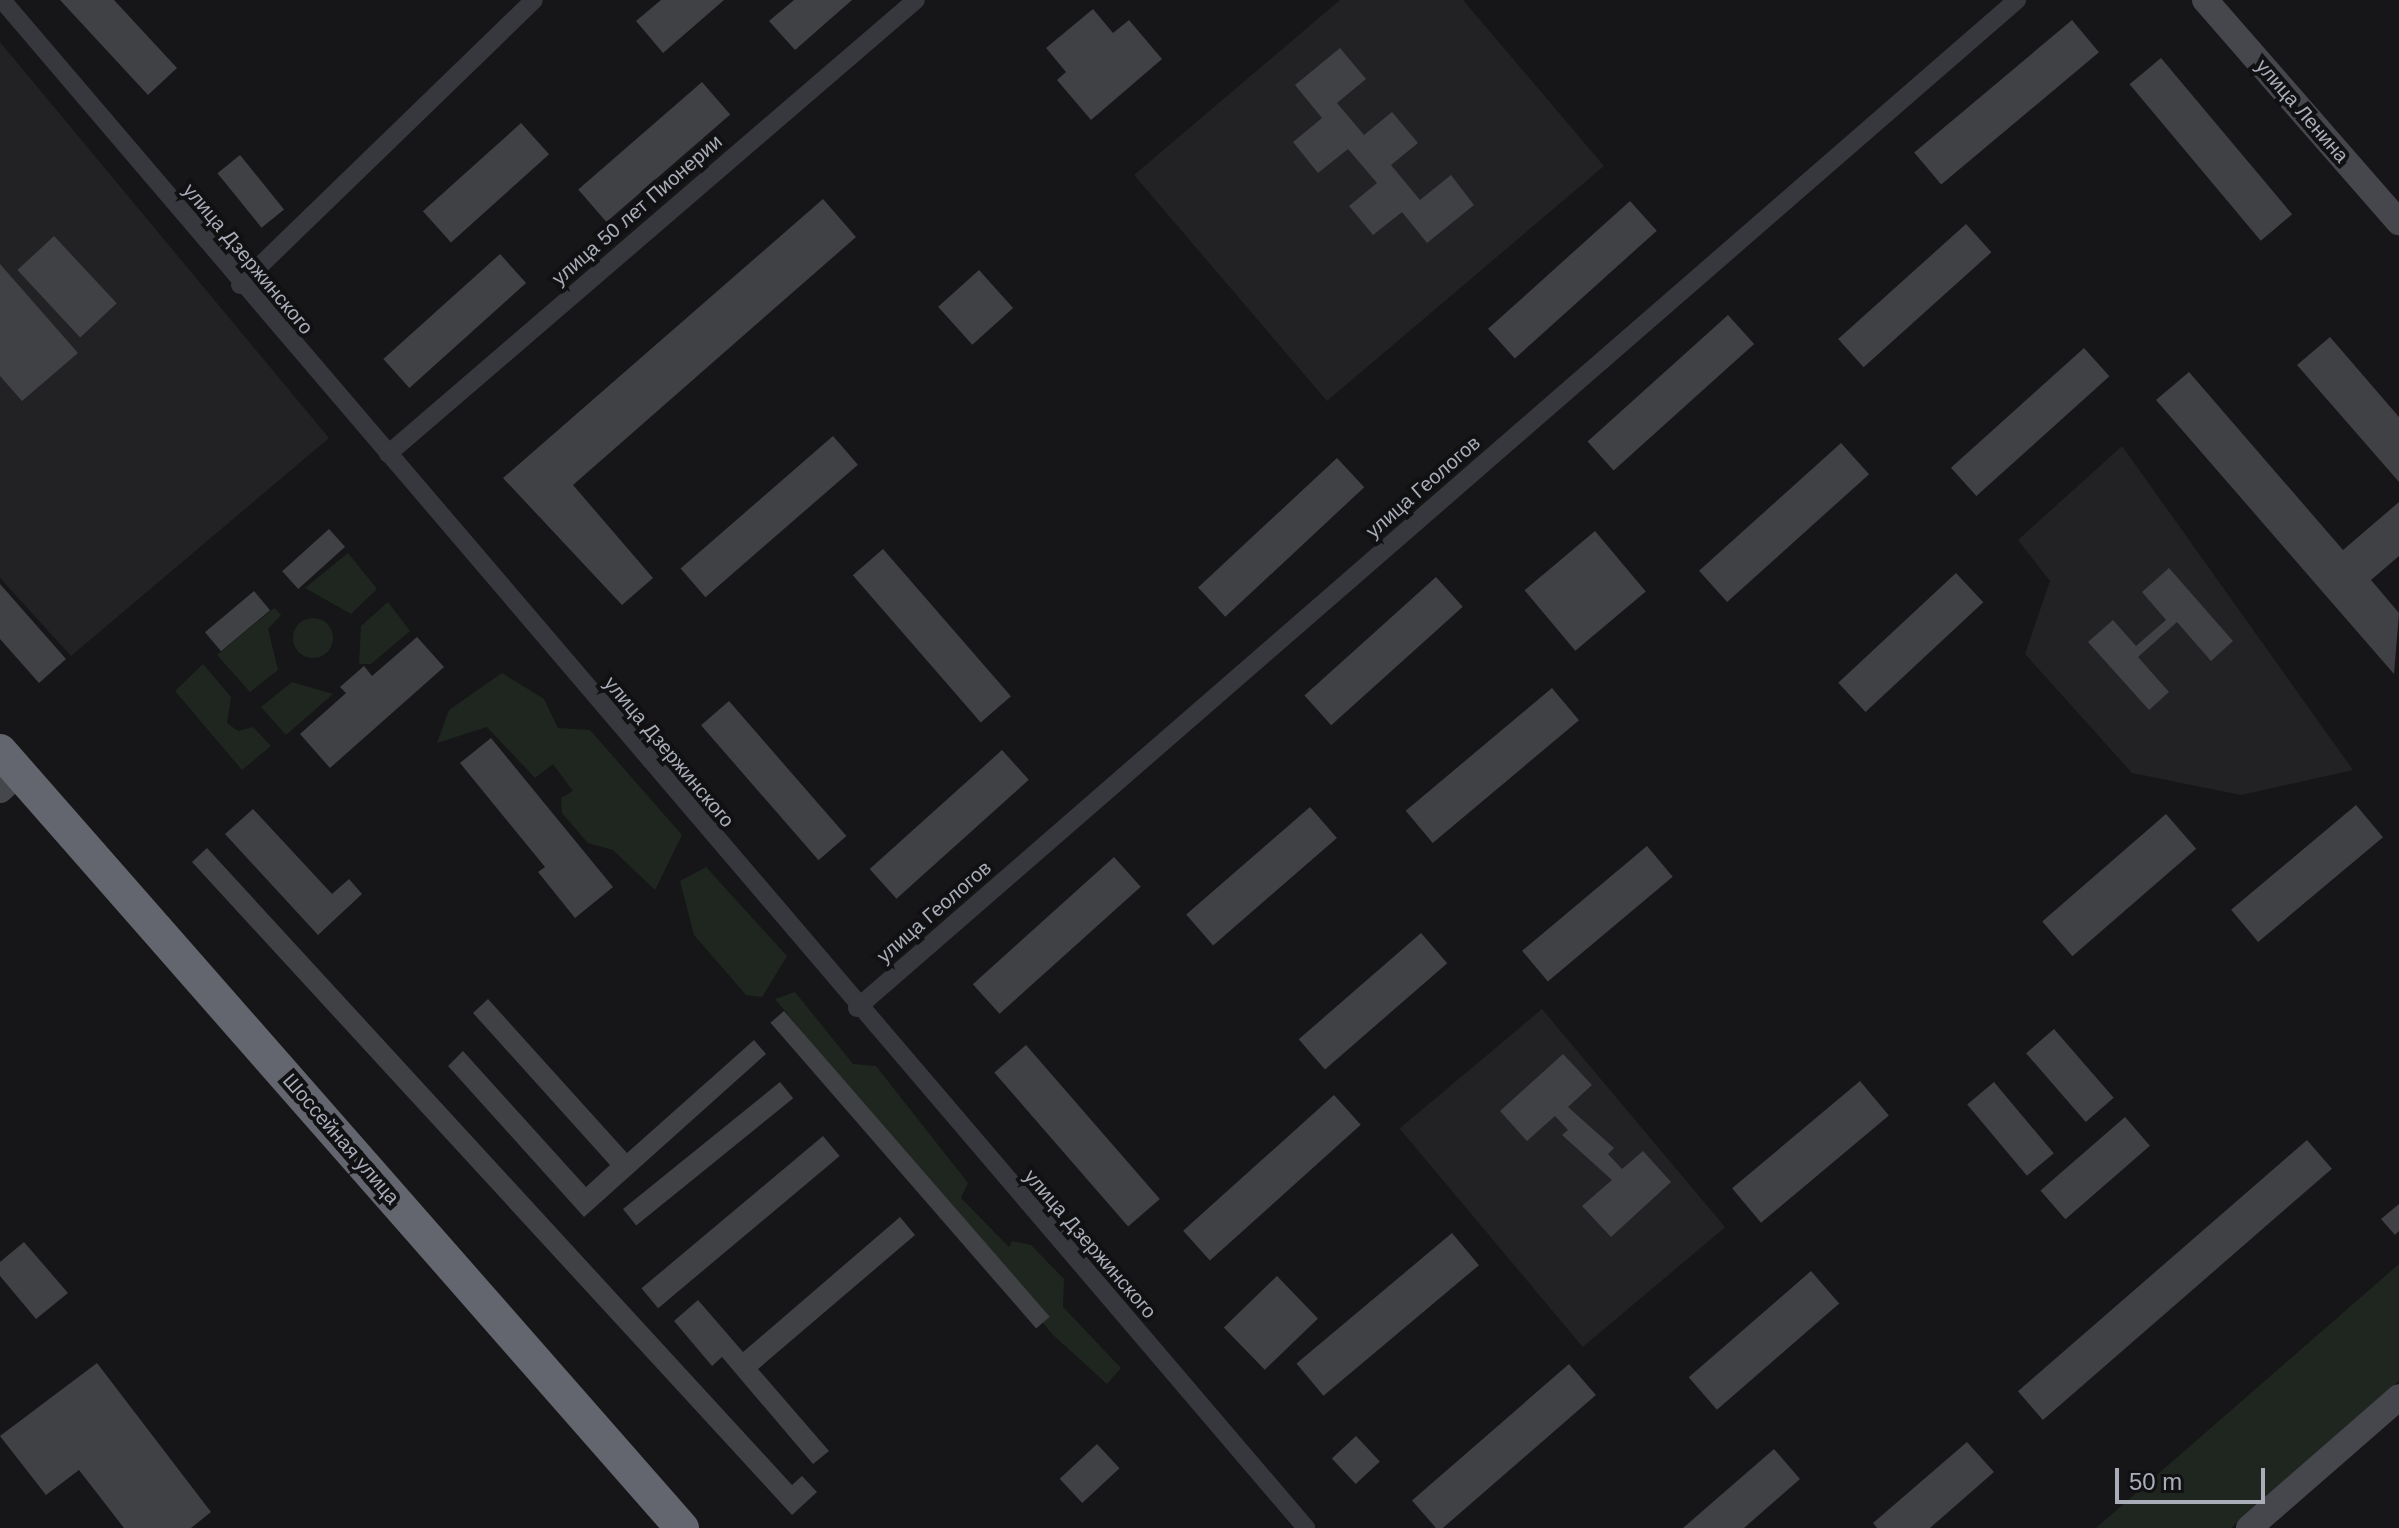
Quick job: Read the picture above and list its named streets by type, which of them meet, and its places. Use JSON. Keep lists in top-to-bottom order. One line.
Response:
{"streets":{"highway":["Шоссейная улица"],"street":["улица Ленина","улица 50 лет Пионерии","улица Дзержинского","улица Геологов"]},"crossings":[["улица 50 лет Пионерии","улица Дзержинского"],["улица Дзержинского","улица Геологов"]],"scale_bar":"50 m"}
